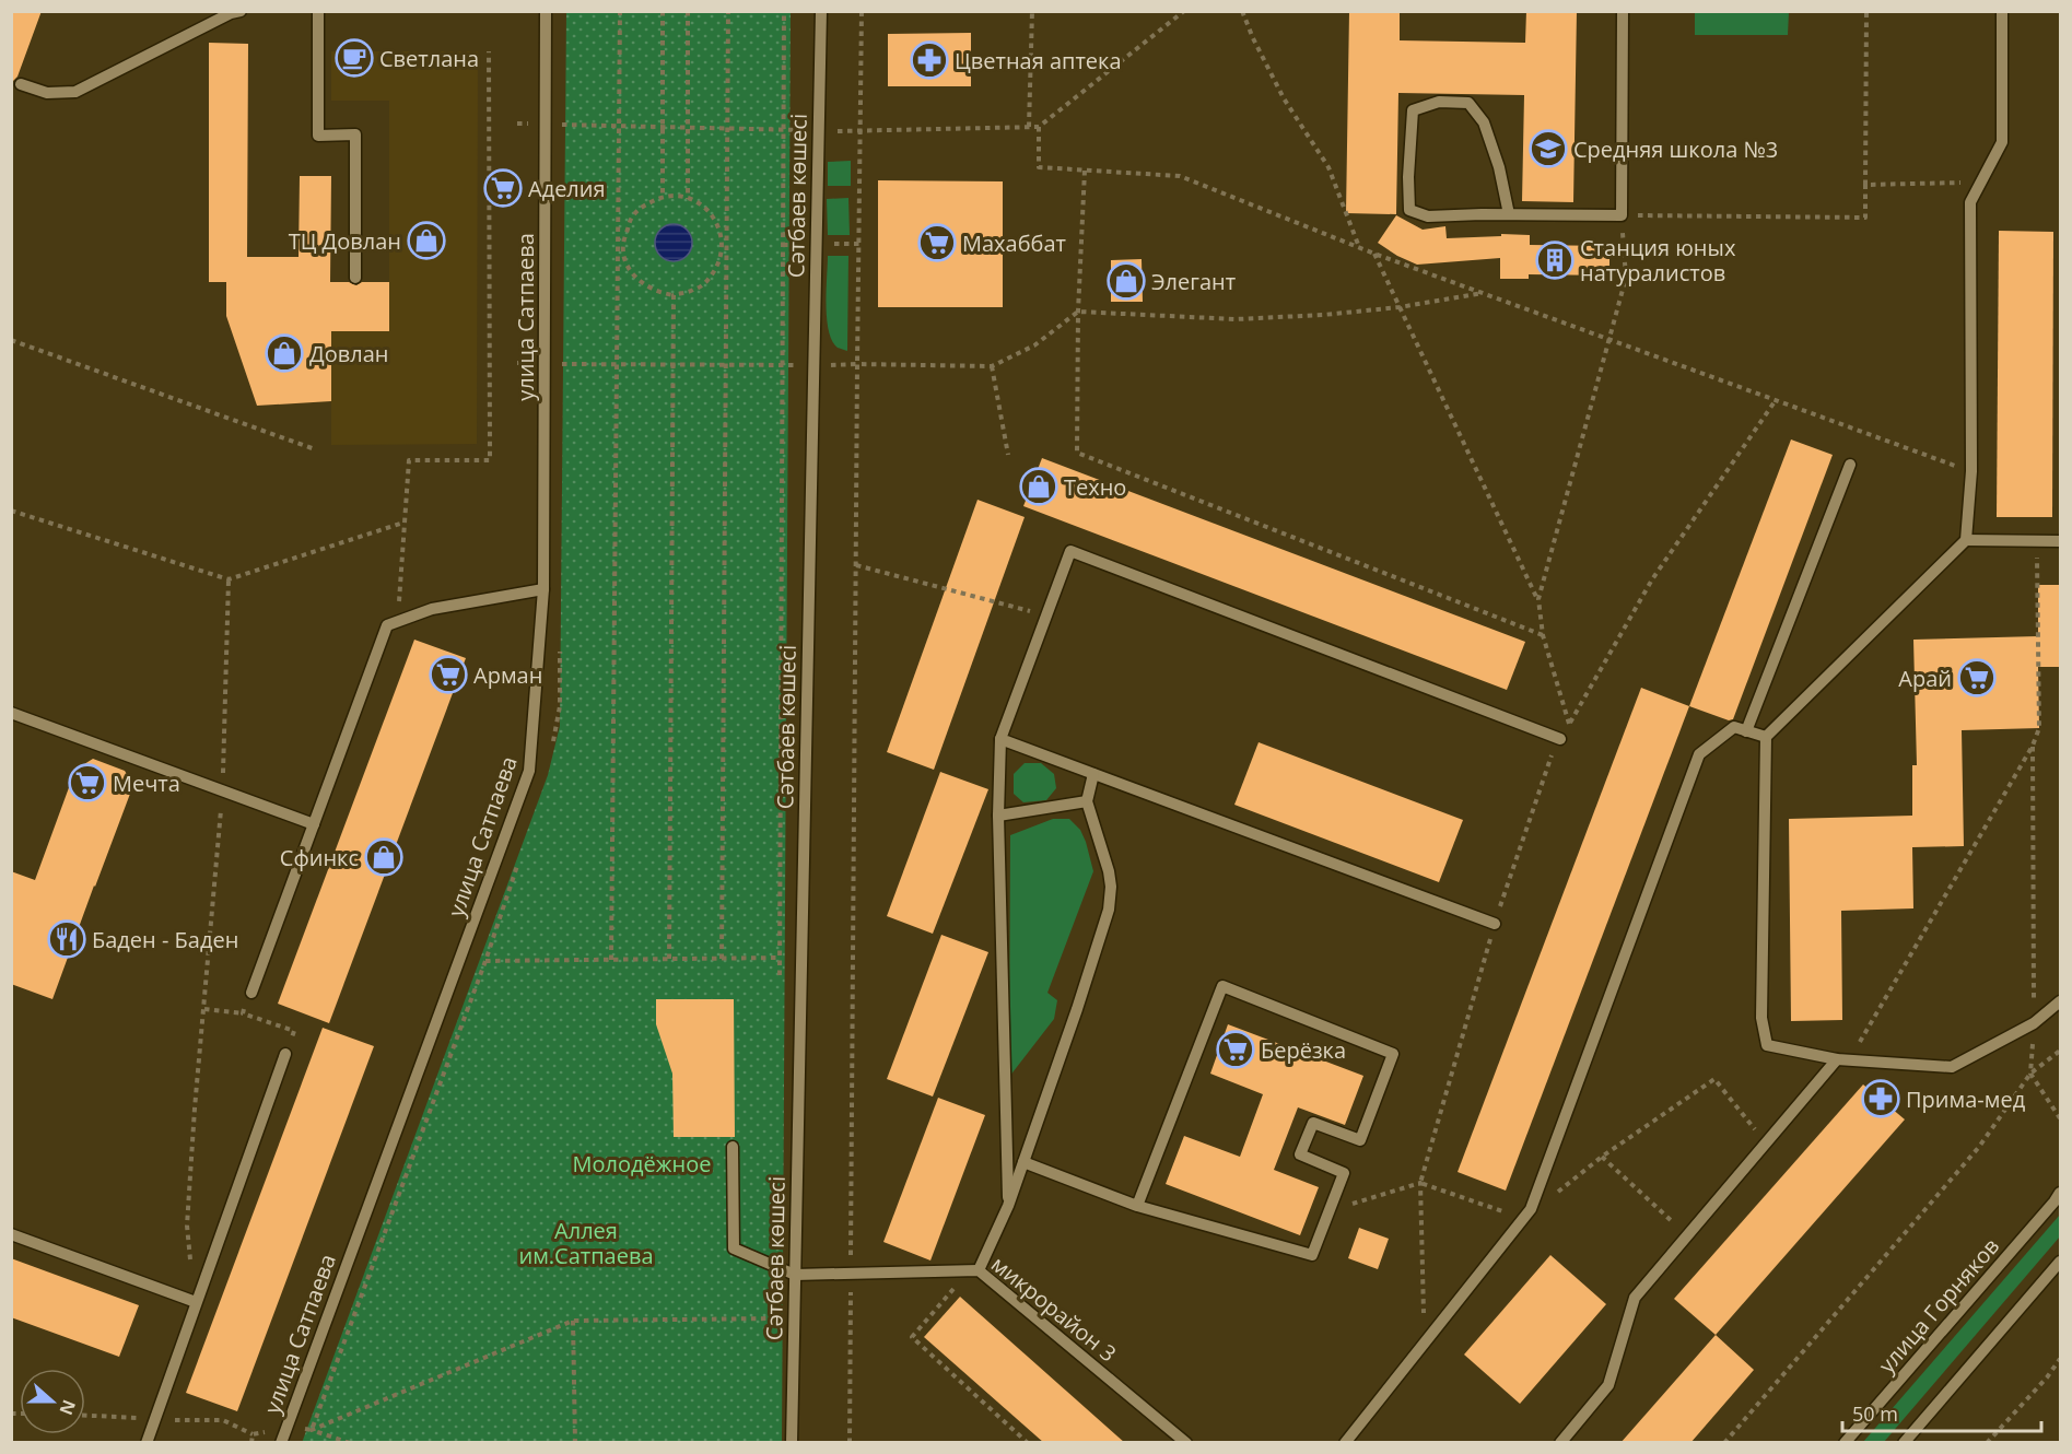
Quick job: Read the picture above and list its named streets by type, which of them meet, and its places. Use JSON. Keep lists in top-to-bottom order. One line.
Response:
{"streets":{"street":["Сәтбаев көшесі","улица Сатпаева","улица Горняков","микрорайон 3"]},"crossings":[["Сәтбаев көшесі","микрорайон 3"]],"parks":["Молодёжное","Аллея им.Сатпаева"],"places":{"cafe":["Светлана"],"pharmacy":["Цветная аптека","Прима-мед"],"school or university":["Средняя школа №3"],"supermarket":["Аделия","Махаббат","Арман","Арай","Мечта","Берёзка"],"shop":["ТЦ Довлан","Элегант","Довлан","Техно","Сфинкс"],"building":["Станция юных натуралистов"],"restaurant":["Баден - Баден"]},"scale_bar":"50 m","north":"right"}
